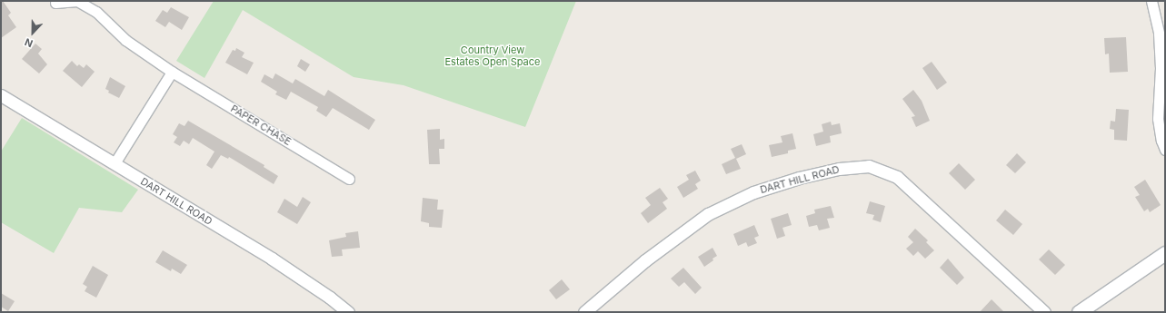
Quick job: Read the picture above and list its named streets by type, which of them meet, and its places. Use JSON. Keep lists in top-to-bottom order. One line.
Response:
{"streets":{"street":["PAPER CHASE","DART HILL ROAD"]},"parks":["Country View Estates Open Space"],"north":"bottom"}
